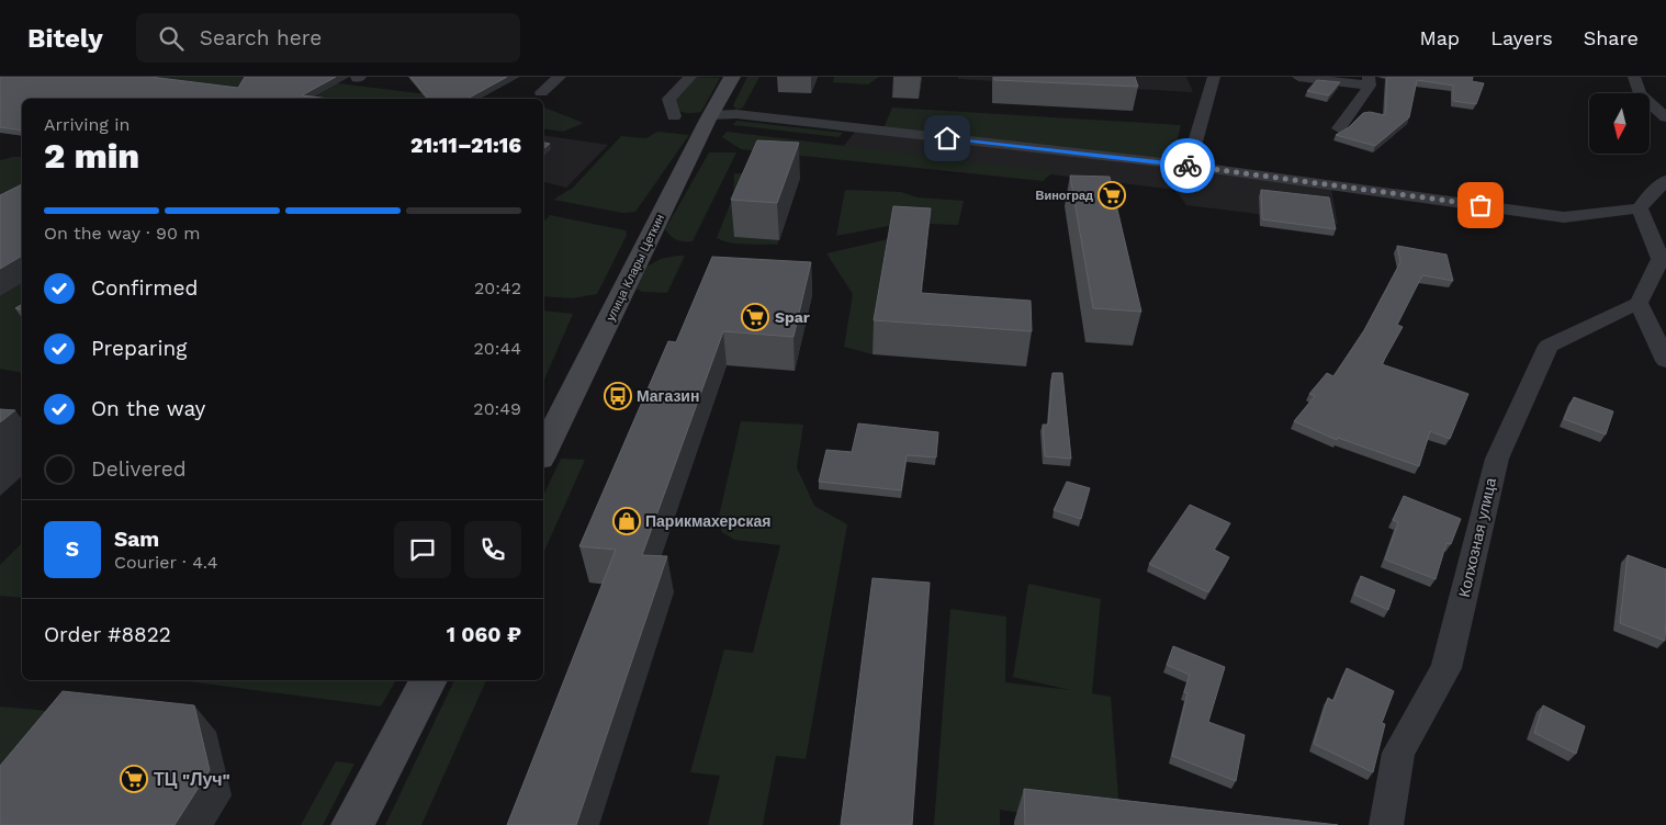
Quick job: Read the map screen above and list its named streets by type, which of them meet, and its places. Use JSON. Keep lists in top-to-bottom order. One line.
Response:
{"streets":{"main road":["улица Клары Цеткин"],"street":["Колхозная улица"]},"places":{"supermarket":["Виноград","Spar","ТЦ \"Луч\""],"bus stop":["Магазин"],"shop":["Парикмахерская"]},"north":"bottom","page":{"header":"Bitely","search":"Search here","nav":["Map","Layers","Share"],"heading":["2 min","Arriving in","21:11–21:16"],"panel":["Sam","Courier · 4.4","Order #8822","1 060 ₽"],"bar":"On the way · 90 m","list":[["Confirmed","20:42"],["Preparing","20:44"],["On the way","20:49"],"Delivered"],"round":"S"}}
